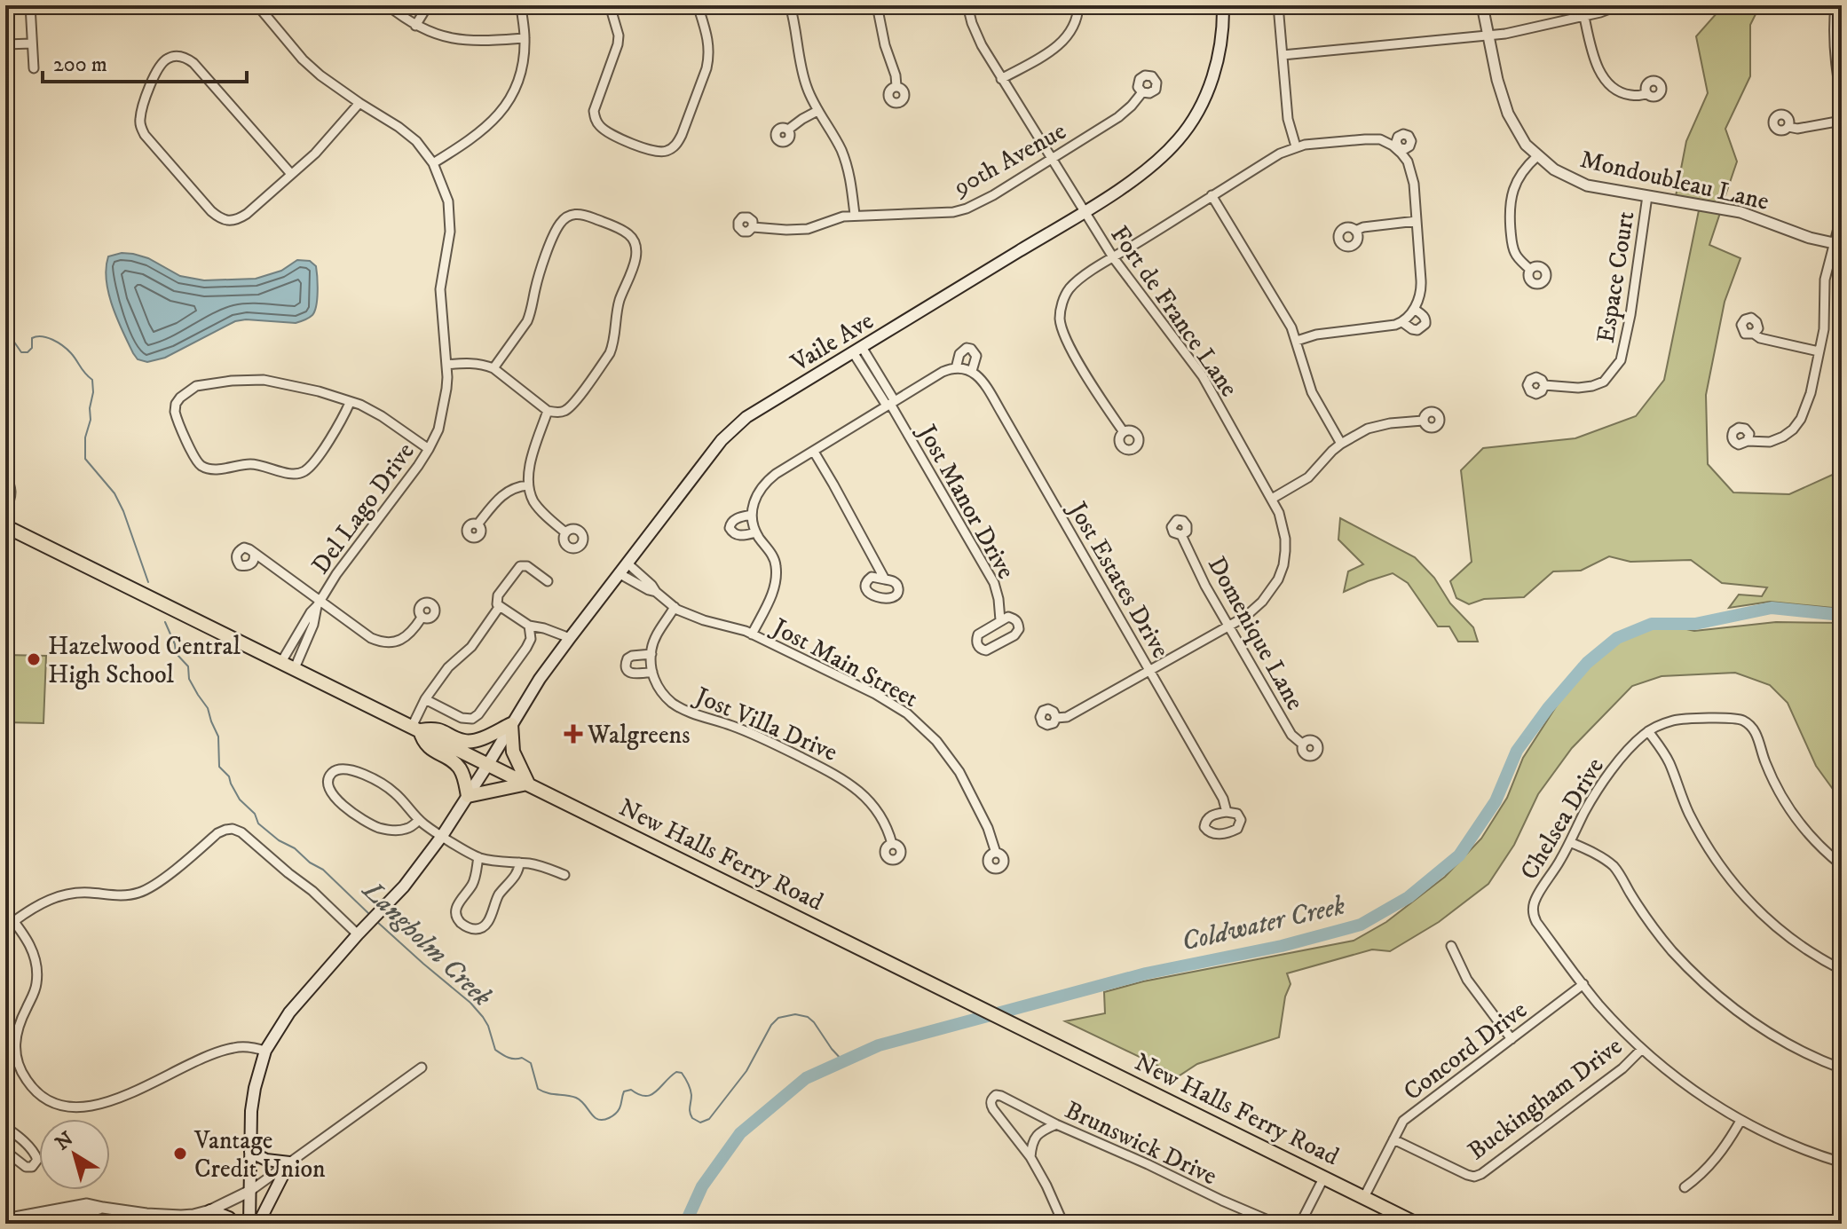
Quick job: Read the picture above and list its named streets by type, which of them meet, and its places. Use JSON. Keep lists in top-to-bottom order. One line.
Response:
{"streets":{"main road":["Vaile Ave","New Halls Ferry Road"],"street":["90th Avenue","Mondoubleau Lane","Espace Court","Fort de France Lane","Jost Manor Drive","Del Lago Drive","Jost Estates Drive","Domenique Lane","Jost Main Street","Jost Villa Drive","Chelsea Drive","Concord Drive","Buckingham Drive","Brunswick Drive"]},"crossings":[["90th Avenue","Fort de France Lane"],["Mondoubleau Lane","Espace Court"],["Fort de France Lane","Vaile Ave"],["Fort de France Lane","Jost Estates Drive"],["Fort de France Lane","Domenique Lane"],["Vaile Ave","Jost Manor Drive"],["Vaile Ave","Jost Main Street"],["Vaile Ave","New Halls Ferry Road"],["Jost Manor Drive","Jost Estates Drive"],["Del Lago Drive","New Halls Ferry Road"],["Chelsea Drive","Concord Drive"],["New Halls Ferry Road","Concord Drive"],["Concord Drive","Buckingham Drive"]],"water":["Coldwater Creek","Langholm Creek"],"places":{"other":["Hazelwood Central High School","Vantage Credit Union"],"health":["Walgreens"]},"scale_bar":"200 m","north":"top left"}
